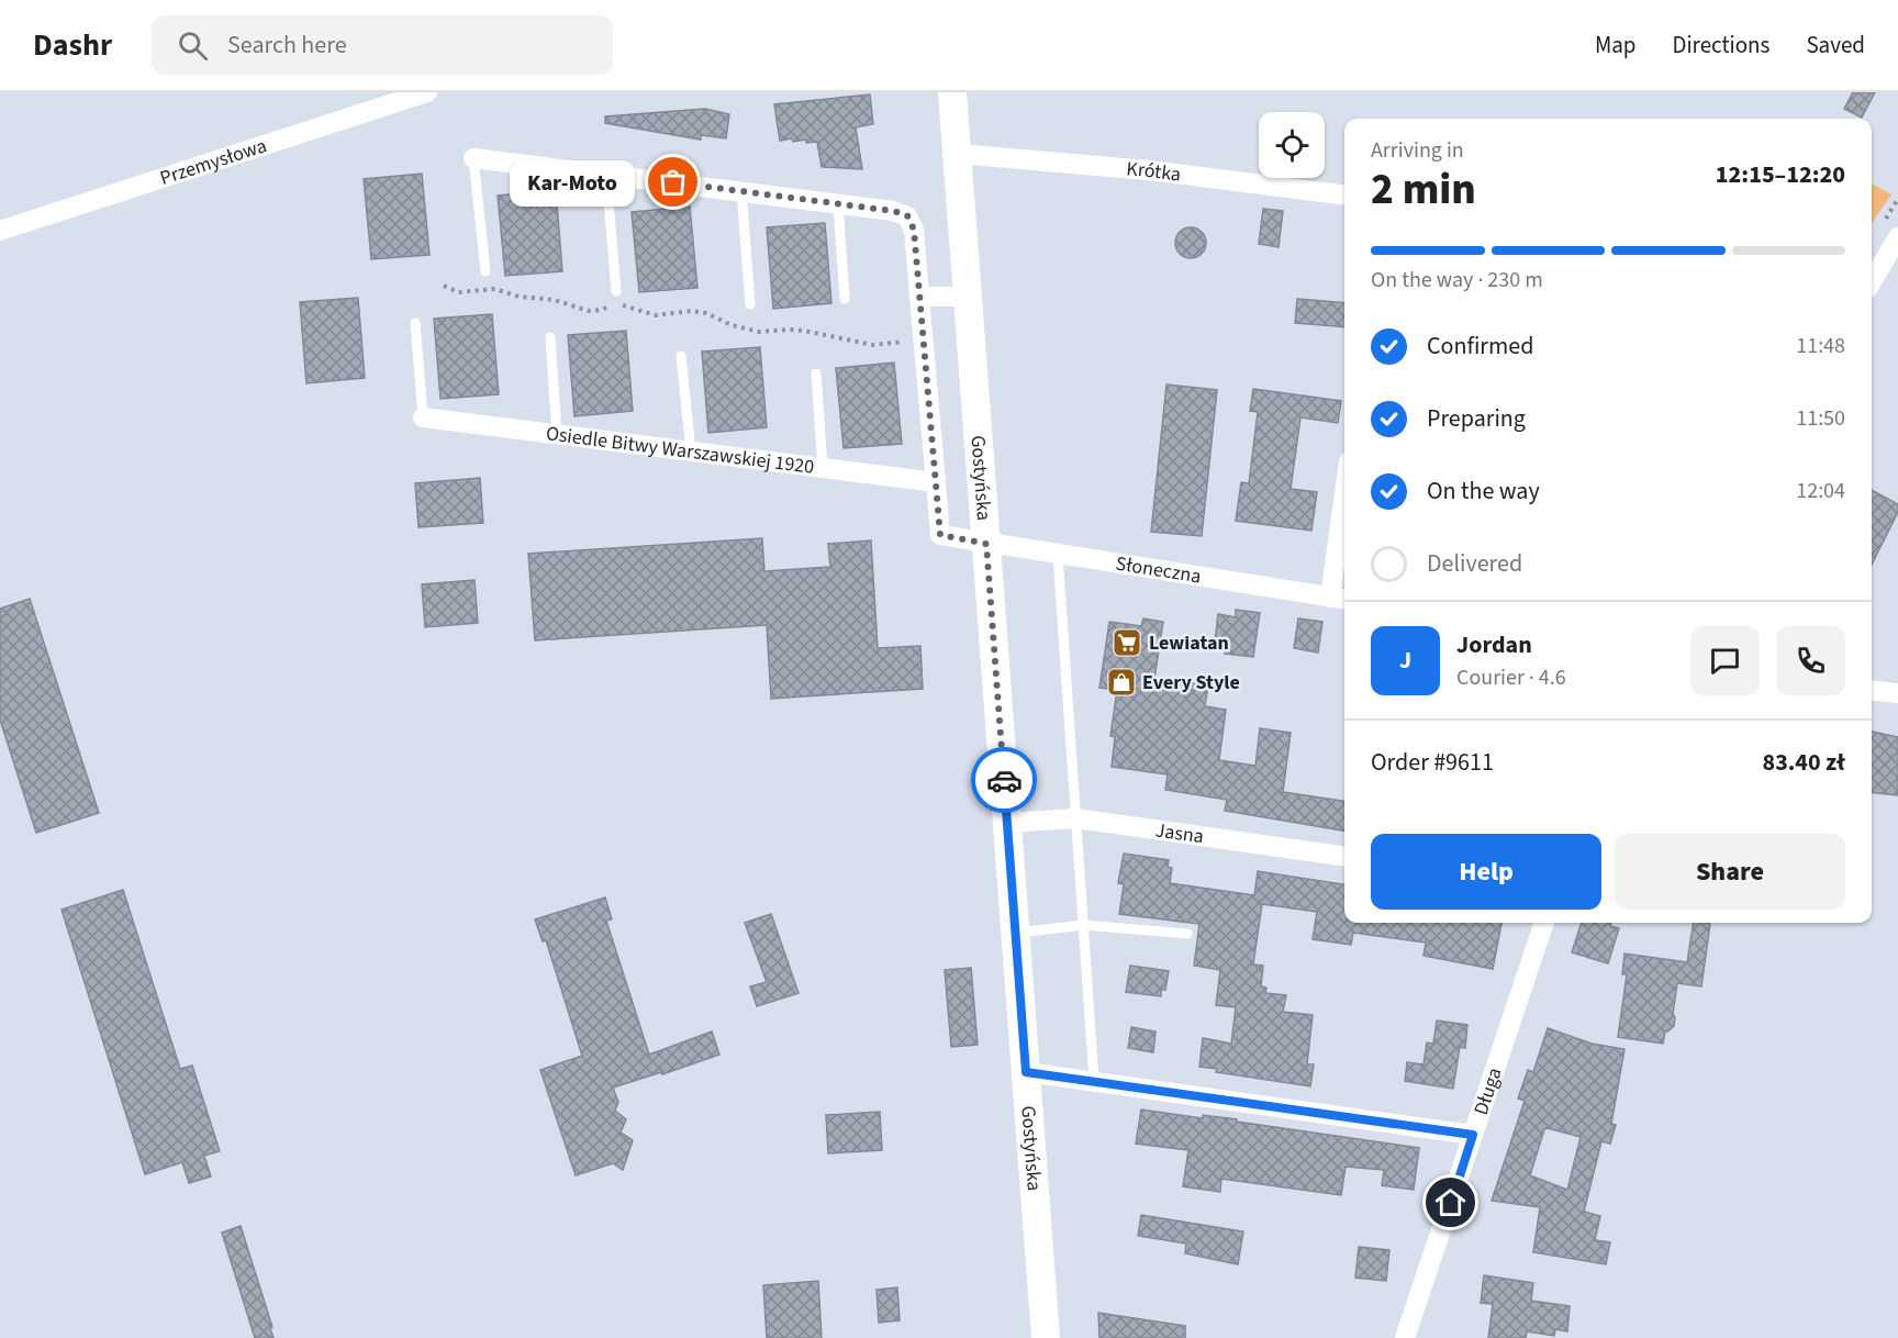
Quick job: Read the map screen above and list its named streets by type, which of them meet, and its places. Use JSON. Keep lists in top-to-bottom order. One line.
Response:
{"streets":{"main road":["Gostyńska"],"street":["Przemysłowa","Krótka","Osiedle Bitwy Warszawskiej 1920","Słoneczna","Jasna","Długa"]},"crossings":[["Krótka","Gostyńska"],["Gostyńska","Słoneczna"],["Gostyńska","Jasna"]],"places":{"other":["Kar-Moto"],"supermarket":["Lewiatan"],"shop":["Every Style"]},"page":{"header":"Dashr","search":"Search here","nav":["Map","Directions","Saved"],"heading":["2 min","Arriving in","12:15–12:20"],"panel":["Jordan","Courier · 4.6","Order #9611","83.40 zł"],"bubble":"Kar-Moto","bar":"On the way · 230 m","list":[["Confirmed","11:48"],["Preparing","11:50"],["On the way","12:04"],"Delivered"],"round":"J","buttons":["Help","Share"]}}
